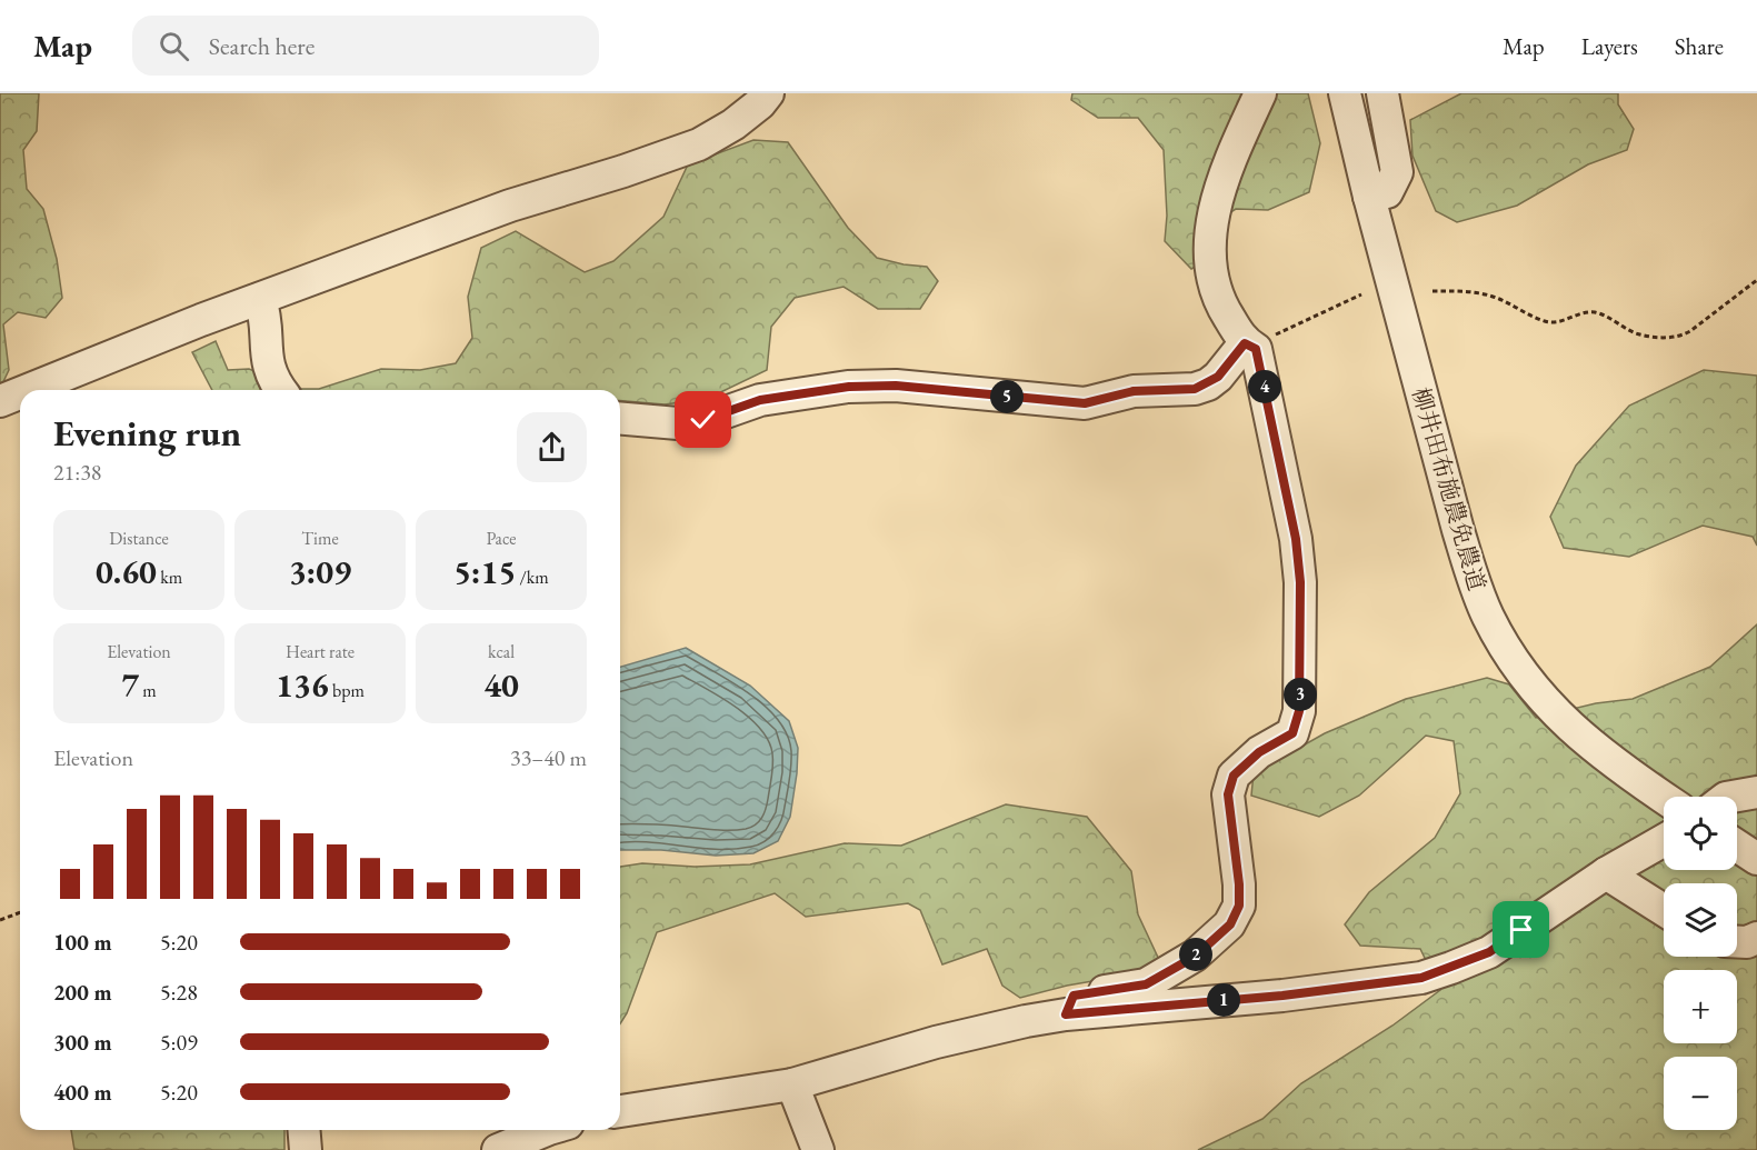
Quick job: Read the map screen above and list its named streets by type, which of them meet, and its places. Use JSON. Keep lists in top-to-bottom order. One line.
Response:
{"streets":{"street":["柳井田布施農免農道"]},"page":{"header":"Map","search":"Search here","nav":["Map","Layers","Share"],"pins":["4","5","3","2","1"],"heading":["Evening run","21:38"],"stats":[["Distance","0.60 km"],["Time","3:09"],["Pace","5:15 /km"],["Elevation","7 m"],["Heart rate","136 bpm"],["kcal","40"]],"chart":["Elevation","33–40 m"],"map_buttons":["+","−"],"list":[{"name":"100 m","note":"5:20"},{"name":"200 m","note":"5:28"},{"name":"300 m","note":"5:09"},{"name":"400 m","note":"5:20"}]}}
